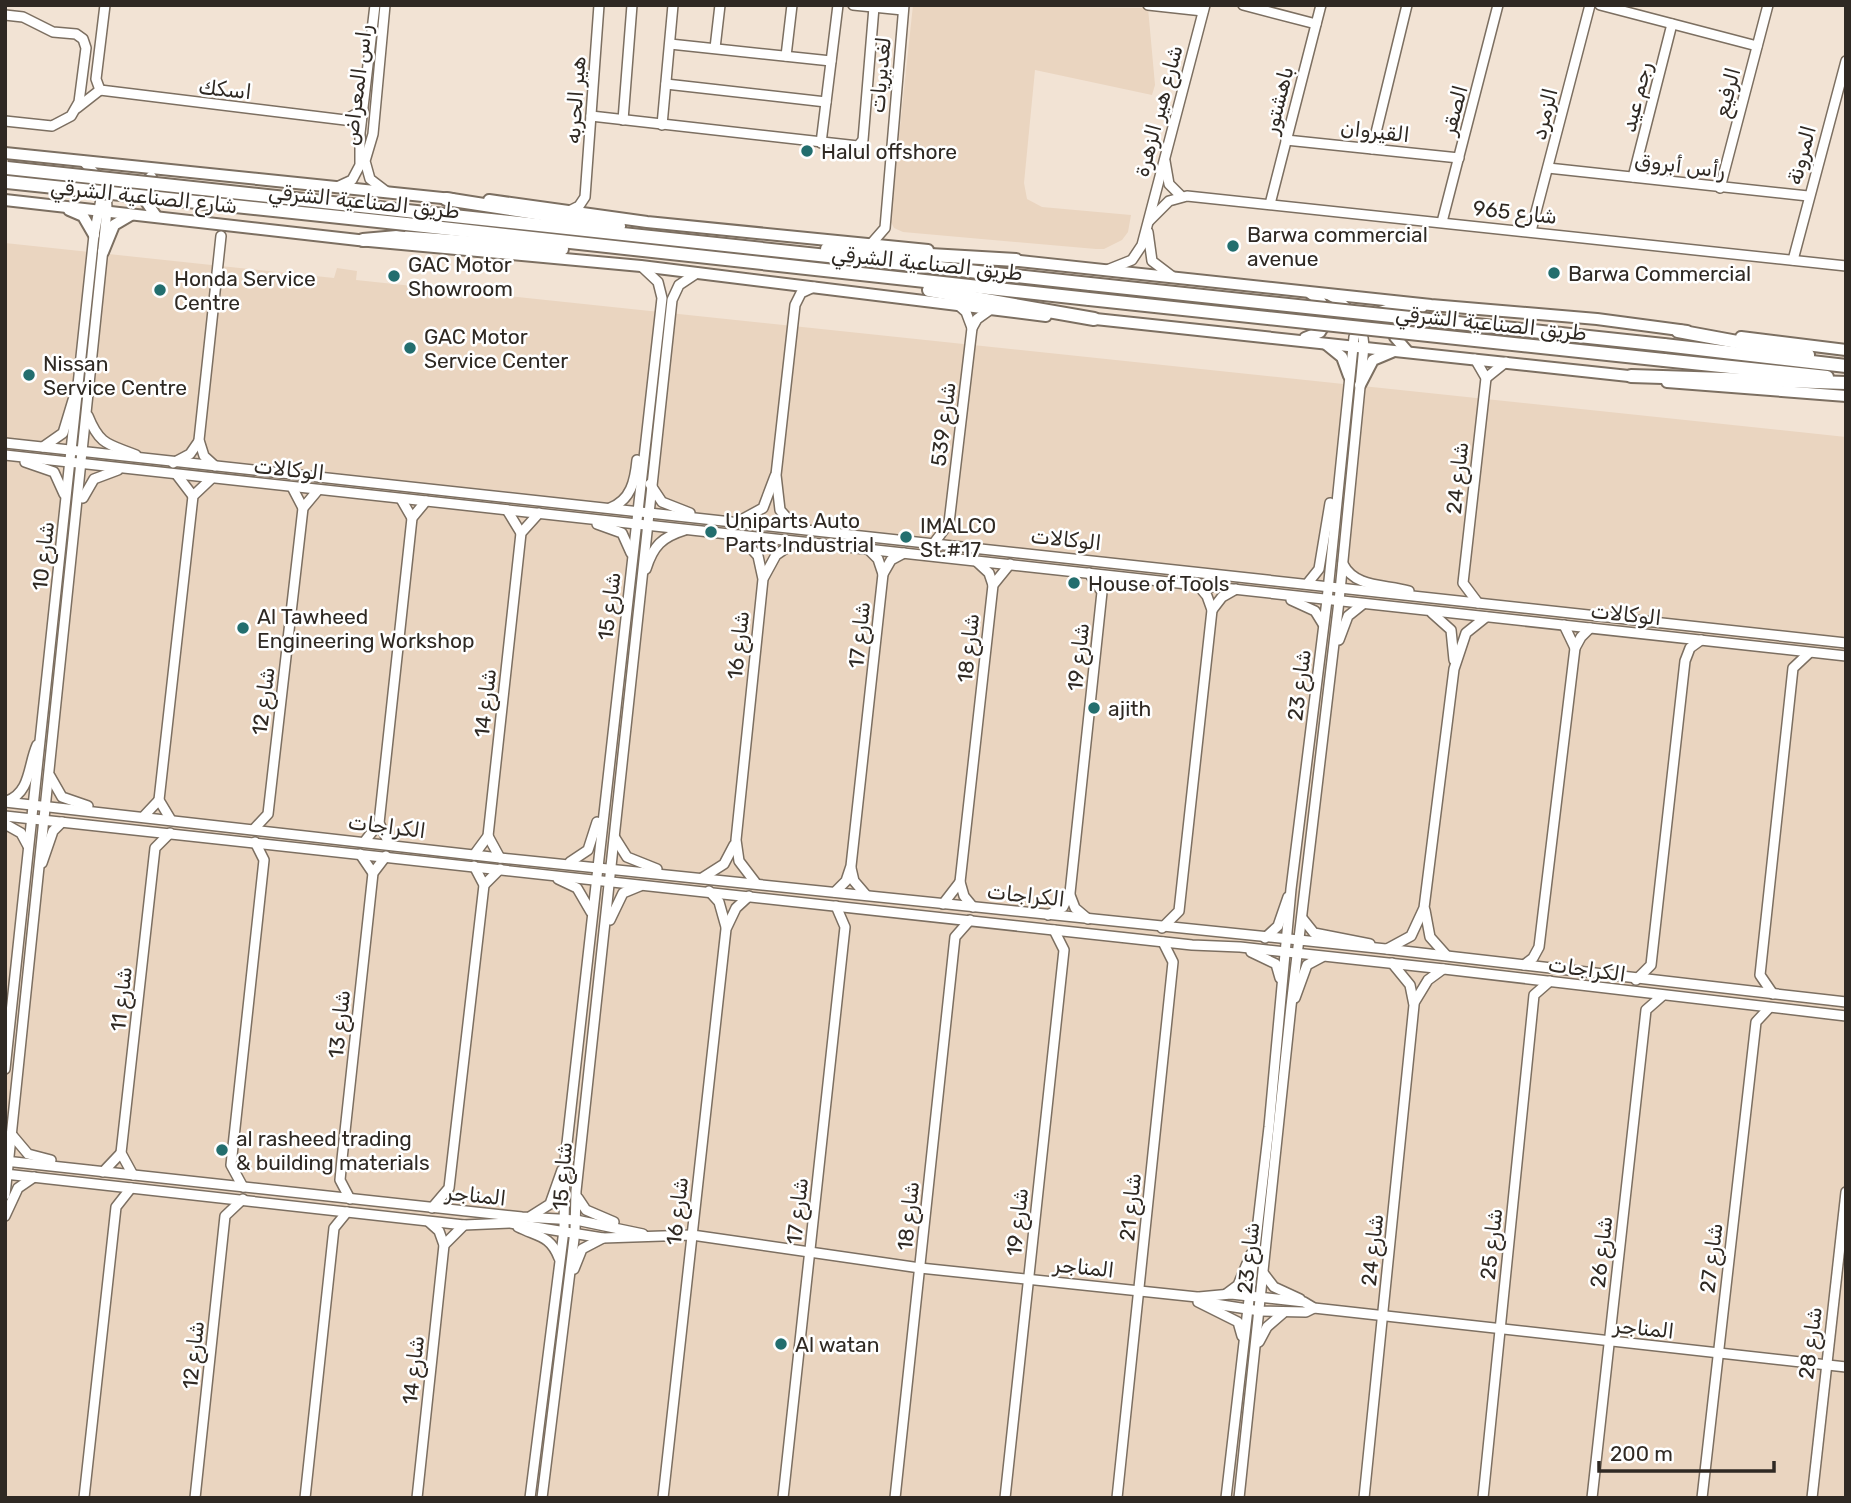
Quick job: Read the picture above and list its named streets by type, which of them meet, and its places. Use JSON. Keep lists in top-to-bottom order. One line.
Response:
{"streets":{"highway":["طريق الصناعية الشرقي"],"main road":["شارع الصناعية الشرقي"],"street":["لغديريات","راس المعراض","اسكك","الرفيع","رجم عيد","هير الحربه","باهشتور","الصقر","شارع هير الزهرة","الزمرد","القيروان","المرونة","رأس أبروق","شارع 965","شارع 539","الوكالات","شارع 24","شارع 10","شارع 15","شارع 17","شارع 16","شارع 18","شارع 19","شارع 23","شارع 12","شارع 14","الكراجات","شارع 11","شارع 13","المناجر","شارع 21","شارع 25","شارع 26","شارع 27","شارع 28"]},"crossings":[["راس المعراض","شارع الصناعية الشرقي"],["الرفيع","رأس أبروق"],["رجم عيد","رأس أبروق"],["باهشتور","القيروان"],["باهشتور","شارع 965"],["الصقر","القيروان"],["الصقر","شارع 965"],["شارع هير الزهرة","طريق الصناعية الشرقي"],["الزمرد","رأس أبروق"],["الزمرد","شارع 965"],["المرونة","رأس أبروق"],["المرونة","شارع 965"],["شارع الصناعية الشرقي","طريق الصناعية الشرقي"],["شارع الصناعية الشرقي","شارع 10"],["شارع الصناعية الشرقي","شارع 15"],["طريق الصناعية الشرقي","شارع 15"],["طريق الصناعية الشرقي","شارع 23"],["الوكالات","شارع 10"],["الوكالات","شارع 15"],["الوكالات","شارع 17"],["الوكالات","شارع 16"],["الوكالات","شارع 18"],["الوكالات","شارع 23"],["شارع 24","الكراجات"],["شارع 24","المناجر"],["شارع 10","الكراجات"],["شارع 10","المناجر"],["شارع 15","الكراجات"],["شارع 15","المناجر"],["شارع 17","الكراجات"],["شارع 17","المناجر"],["شارع 16","الكراجات"],["شارع 16","المناجر"],["شارع 18","المناجر"],["شارع 19","المناجر"],["شارع 23","الكراجات"],["شارع 23","المناجر"],["المناجر","شارع 21"],["المناجر","شارع 25"],["المناجر","شارع 26"],["المناجر","شارع 27"],["المناجر","شارع 28"]],"places":["Halul offshore","Barwa commercial avenue","Barwa Commercial","GAC Motor Showroom","Honda Service Centre","GAC Motor Service Center","Nissan Service Centre","Uniparts Auto Parts Industrial","IMALCO St.#17","House of Tools","Al Tawheed Engineering Workshop","ajith","al rasheed trading & building materials","Al watan"],"scale_bar":"200 m"}
